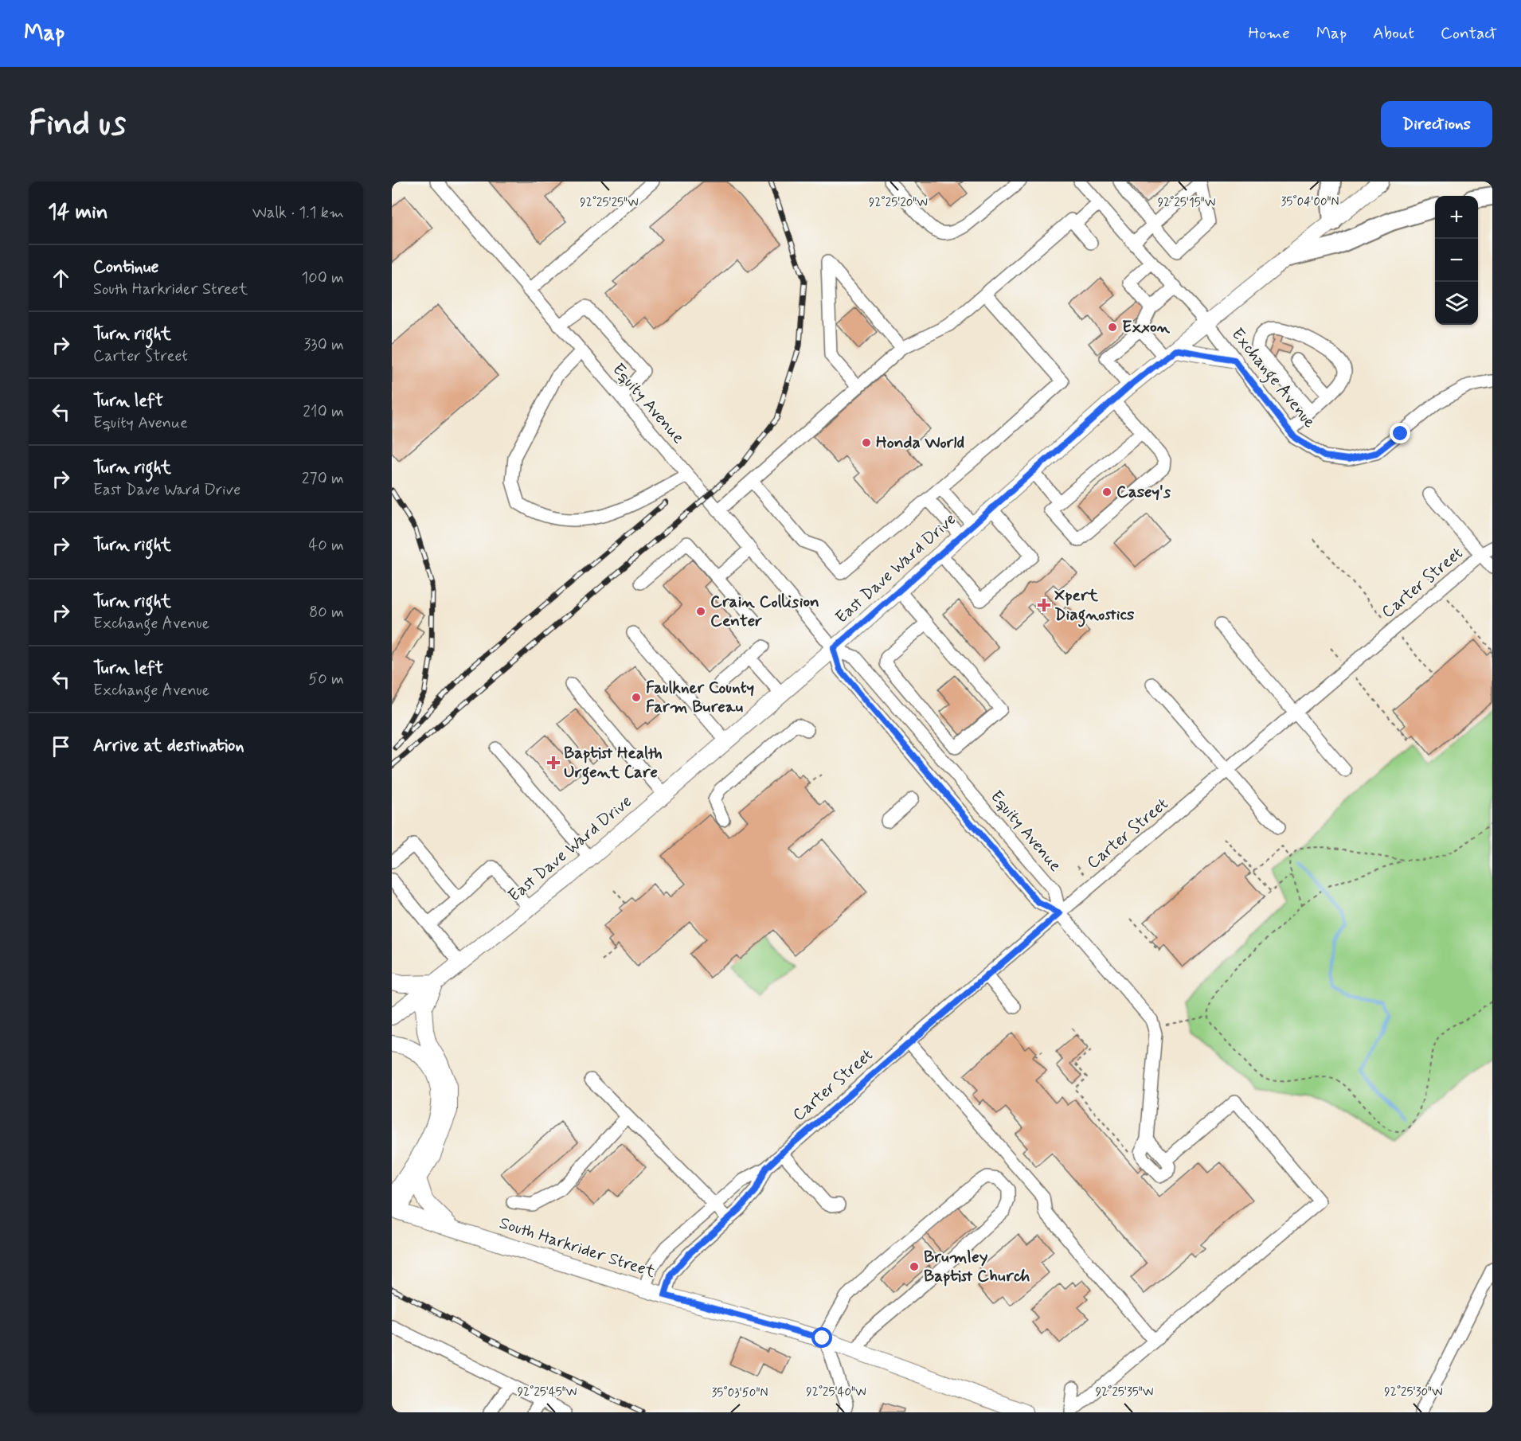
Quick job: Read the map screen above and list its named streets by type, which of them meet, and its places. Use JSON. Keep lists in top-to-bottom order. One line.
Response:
{"streets":{"main road":["East Dave Ward Drive","South Harkrider Street"],"street":["Exchange Avenue","Equity Avenue","Carter Street"]},"crossings":[["Exchange Avenue","East Dave Ward Drive"],["Equity Avenue","East Dave Ward Drive"],["Equity Avenue","Carter Street"],["Carter Street","South Harkrider Street"]],"places":{"other":["Exxon","Honda World","Casey's","Crain Collision Center","Faulkner County Farm Bureau","Brumley Baptist Church"],"health":["Xpert Diagnostics","Baptist Health Urgent Care"]},"page":{"header":"Map","nav":["Home","Map","About","Contact"],"buttons":"Directions","title":"Find us","heading":["14 min","Walk · 1.1 km"],"map_buttons":["+","−"],"list":[["Continue","South Harkrider Street","100 m"],["Turn right","Carter Street","330 m"],["Turn left","Equity Avenue","210 m"],["Turn right","East Dave Ward Drive","270 m"],["Turn right","40 m"],["Turn right","Exchange Avenue","80 m"],["Turn left","Exchange Avenue","50 m"],"Arrive at destination"]},"coordinates":["35°04'00\"N","92°25'25\"W","92°25'15\"W","92°25'20\"W","92°25'45\"W","92°25'40\"W","92°25'35\"W","92°25'30\"W","35°03'50\"N"]}
